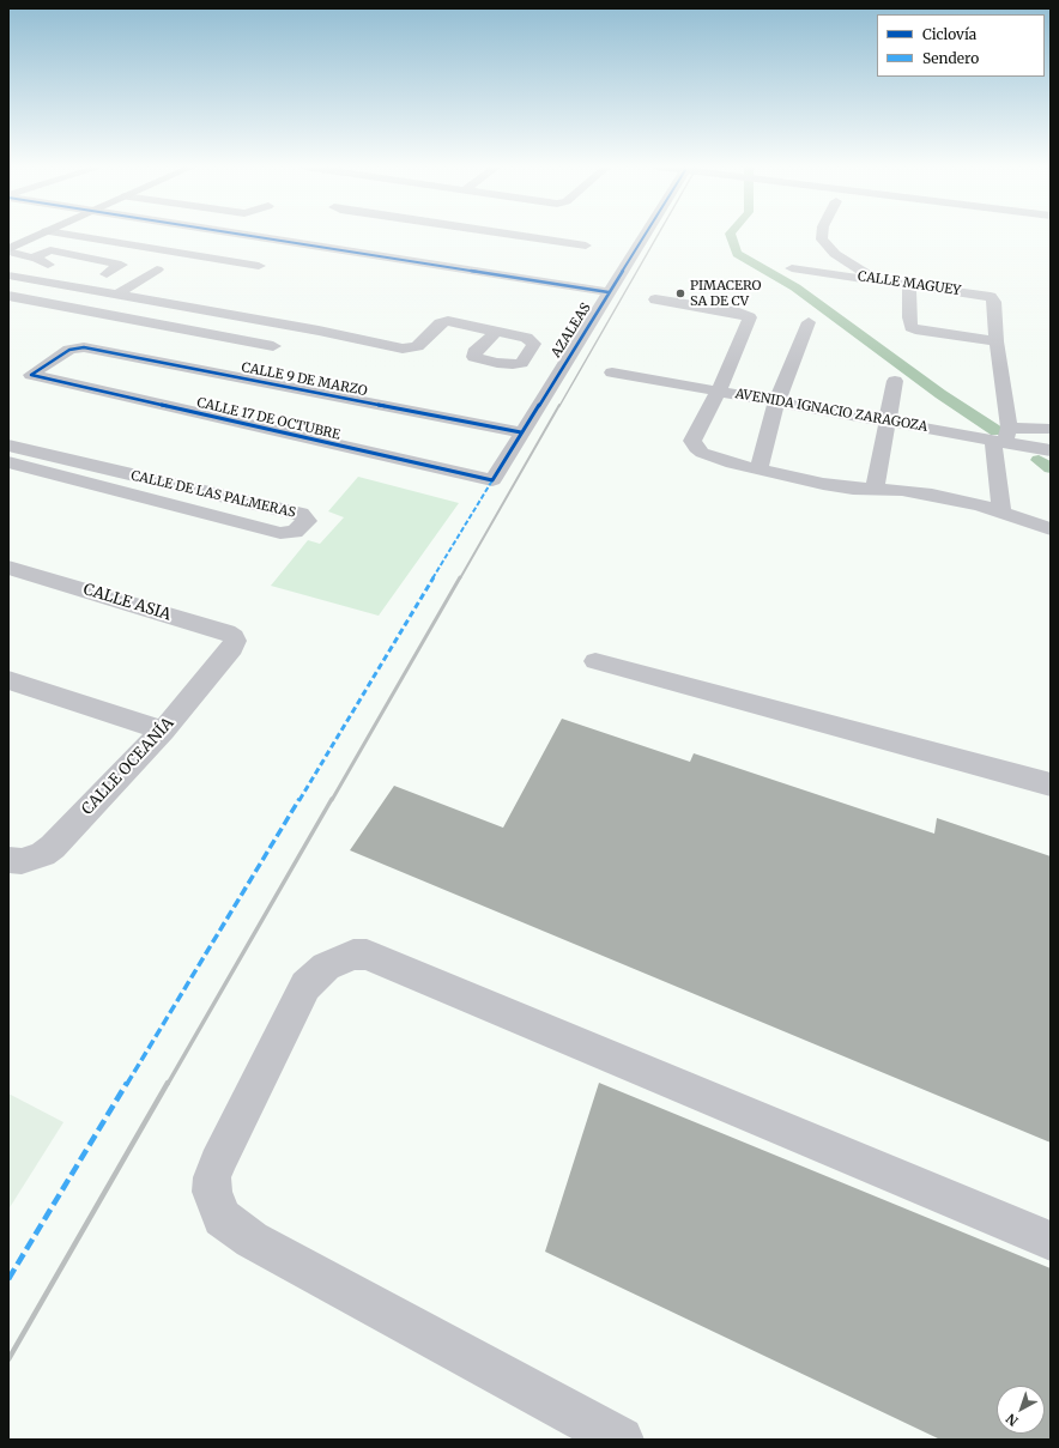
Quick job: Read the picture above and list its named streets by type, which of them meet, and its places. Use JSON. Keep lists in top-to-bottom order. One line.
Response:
{"streets":{"street":["CALLE MAGUEY","AZALEAS","CALLE 9 DE MARZO","AVENIDA IGNACIO ZARAGOZA","CALLE 17 DE OCTUBRE","CALLE DE LAS PALMERAS","CALLE ASIA","CALLE OCEANÍA"]},"crossings":[["AZALEAS","CALLE 9 DE MARZO"],["AZALEAS","CALLE 17 DE OCTUBRE"],["CALLE 9 DE MARZO","CALLE 17 DE OCTUBRE"],["CALLE ASIA","CALLE OCEANÍA"]],"places":["PIMACERO SA DE CV"],"legend":["Ciclovía","Sendero"],"north":"bottom left"}
